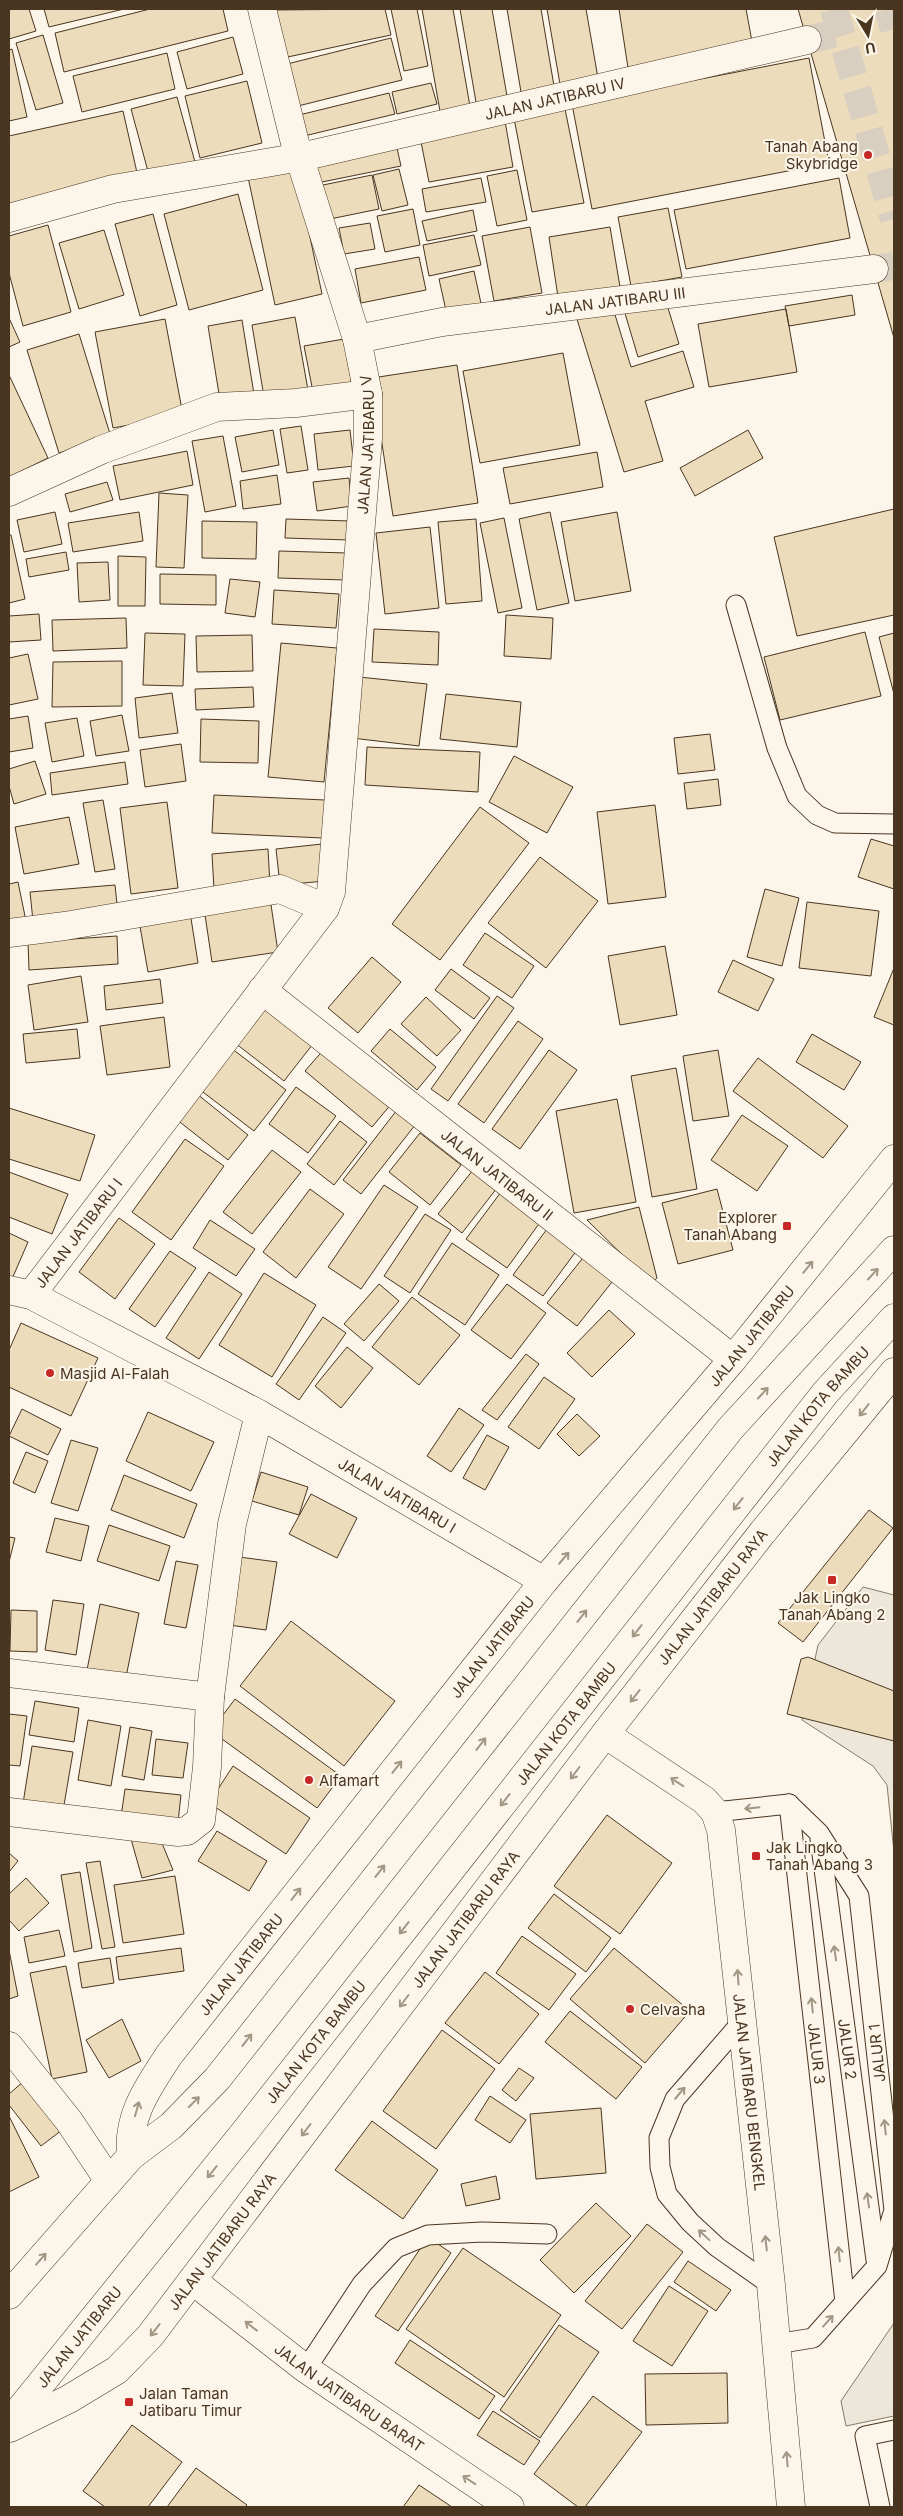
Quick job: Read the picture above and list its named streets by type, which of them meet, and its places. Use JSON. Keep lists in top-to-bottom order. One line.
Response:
{"streets":{"street":["JALAN JATIBARU IV","JALAN JATIBARU III","JALAN JATIBARU V","JALAN JATIBARU II","JALAN JATIBARU I","JALAN JATIBARU","JALAN KOTA BAMBU","JALAN JATIBARU RAYA","JALAN JATIBARU BENGKEL","JALAN JATIBARU BARAT"],"lane":["JALUR 2","JALUR 3","JALUR 1"]},"crossings":[["JALAN JATIBARU IV","JALAN JATIBARU V"],["JALAN JATIBARU III","JALAN JATIBARU V"],["JALAN JATIBARU V","JALAN JATIBARU I"],["JALAN JATIBARU II","JALAN JATIBARU I"],["JALAN JATIBARU II","JALAN JATIBARU"],["JALAN JATIBARU I","JALAN JATIBARU"],["JALAN JATIBARU","JALAN KOTA BAMBU"],["JALAN JATIBARU RAYA","JALAN JATIBARU BARAT"],["JALUR 2","JALUR 1"]],"one_way":["JALUR 2","JALUR 3","JALUR 1","JALAN JATIBARU BENGKEL","JALAN JATIBARU BARAT"],"places":{"other":["Tanah Abang Skybridge","Masjid Al-Falah","Alfamart","Celvasha"],"transit":["Explorer Tanah Abang","Jak Lingko Tanah Abang 2","Jak Lingko Tanah Abang 3","Jalan Taman Jatibaru Timur"]},"north":"bottom"}
